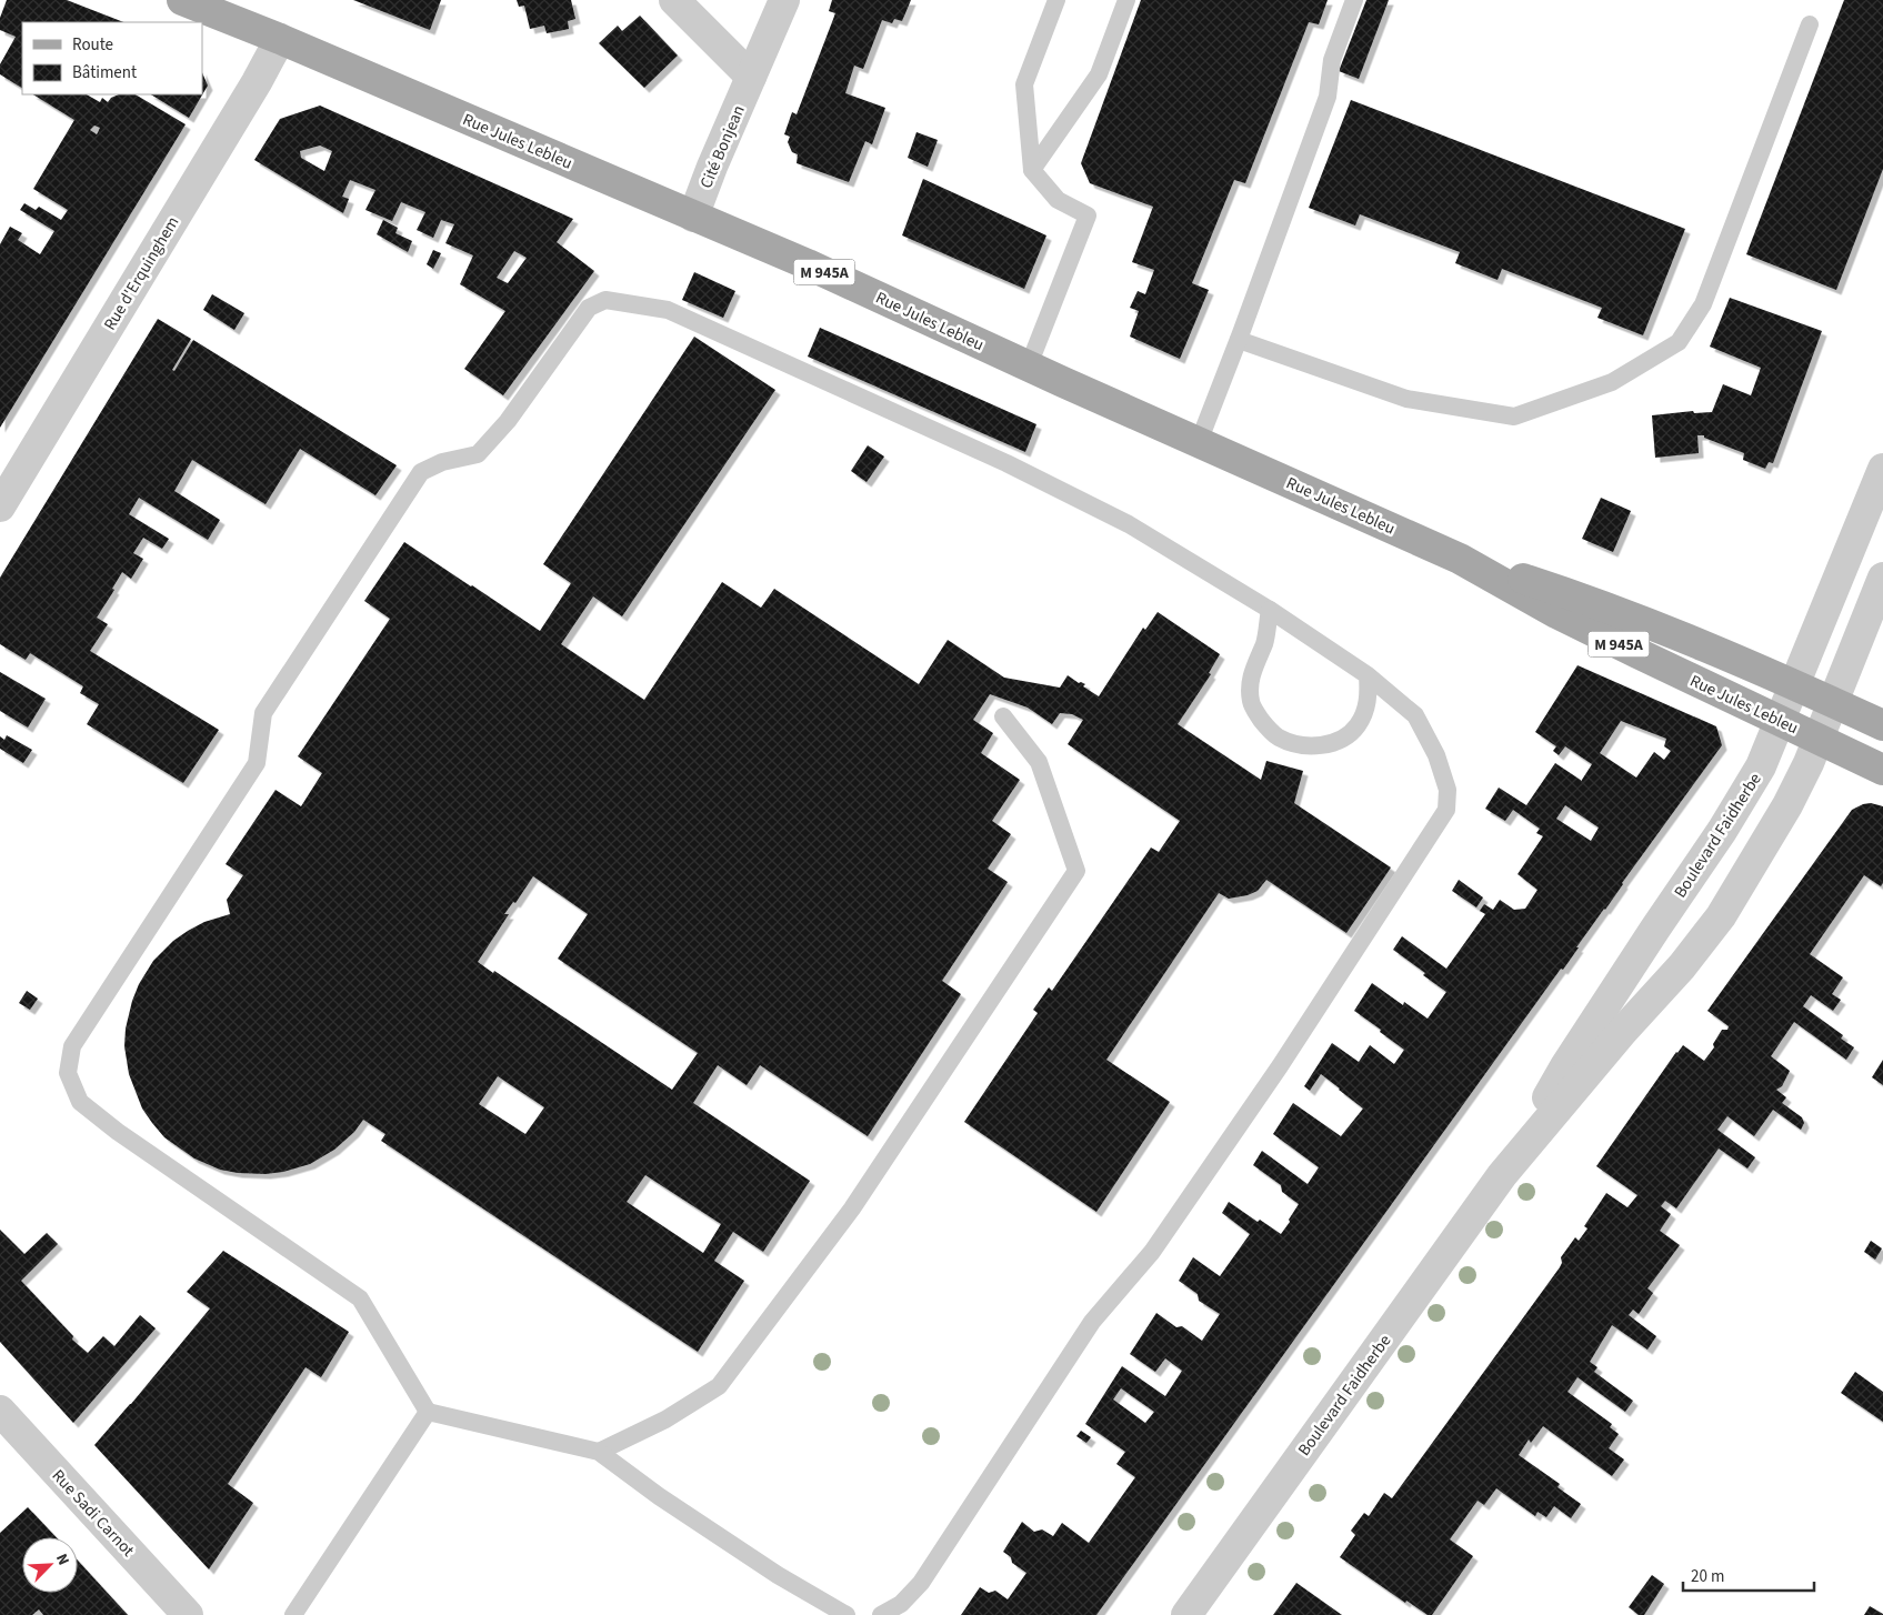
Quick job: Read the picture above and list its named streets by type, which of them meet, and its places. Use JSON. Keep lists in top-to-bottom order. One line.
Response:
{"streets":{"main road":["Rue Jules Lebleu","M 945A"],"street":["Cité Bonjean","Rue d'Erquinghem","Boulevard Faidherbe","Rue Sadi Carnot"]},"crossings":[["Rue Jules Lebleu","Cité Bonjean"],["Rue Jules Lebleu","Rue d'Erquinghem"],["Rue Jules Lebleu","Boulevard Faidherbe"]],"legend":["Route","Bâtiment"],"scale_bar":"20 m","north":"top right"}
